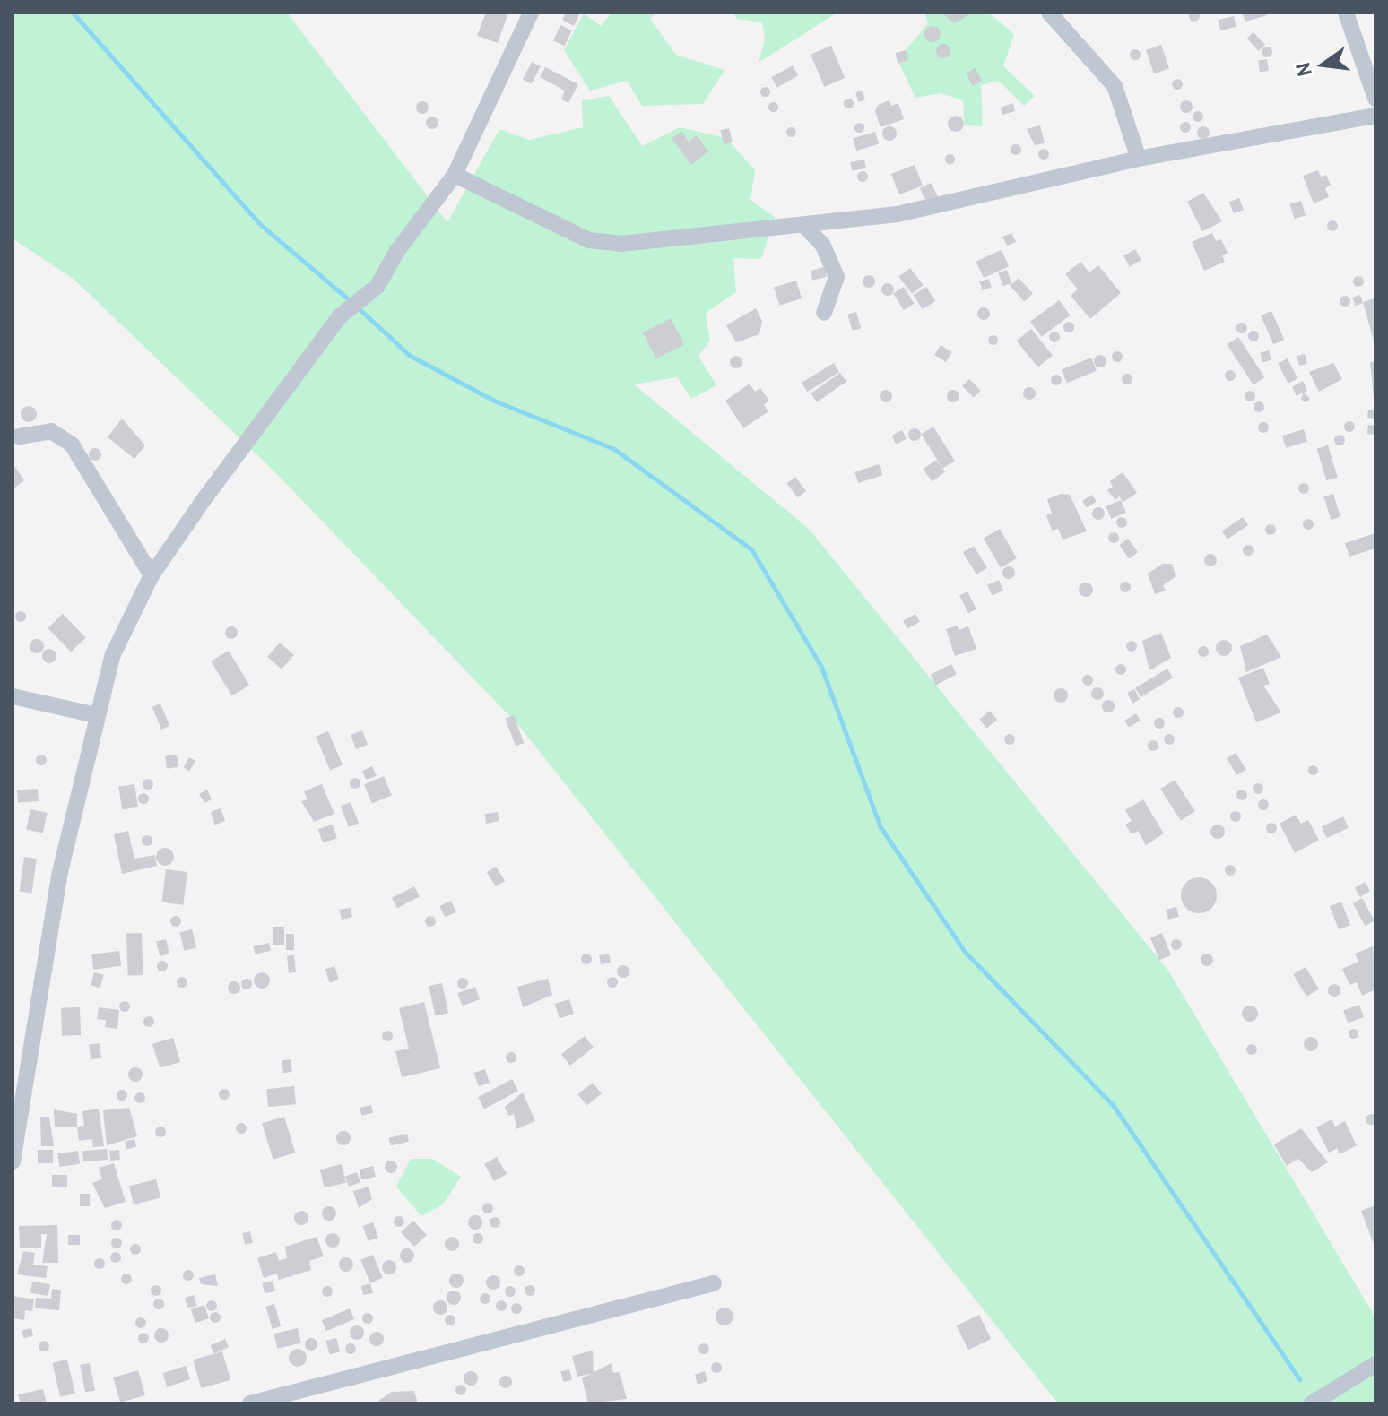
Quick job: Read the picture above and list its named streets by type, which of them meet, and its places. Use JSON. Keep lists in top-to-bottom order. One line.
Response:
{"north":"left"}
